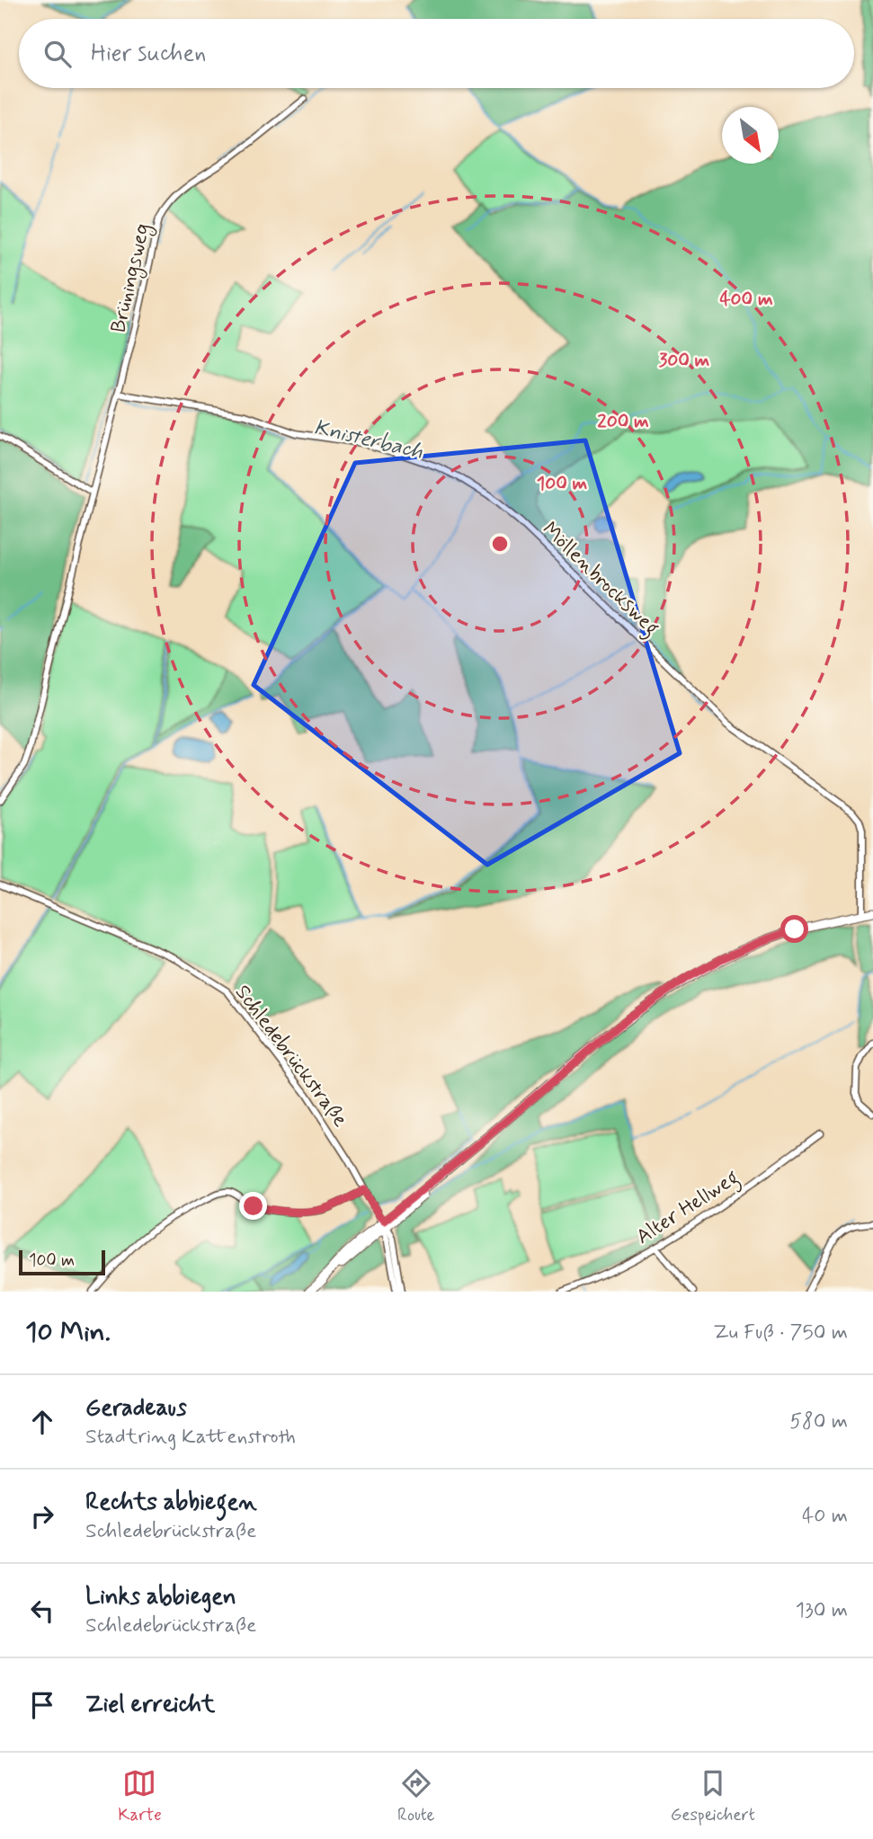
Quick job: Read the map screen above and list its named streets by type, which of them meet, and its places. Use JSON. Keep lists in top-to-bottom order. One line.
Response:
{"streets":{"street":["Brüningsweg","Möllenbrocksweg","Schledebrückstraße","Alter Hellweg"]},"crossings":[["Brüningsweg","Möllenbrocksweg"]],"water":["Knisterbach"],"scale_bar":"100 m","north":"bottom right","page":{"search":"Hier suchen","scale":"100 m","heading":["10 Min.","Zu Fuß · 750 m"],"list":[["Geradeaus","Stadtring Kattenstroth","580 m"],["Rechts abbiegen","Schledebrückstraße","40 m"],["Links abbiegen","Schledebrückstraße","130 m"],"Ziel erreicht"],"nav":["Karte","Route","Gespeichert"]},"rings":["400 m","300 m","200 m","100 m"]}
